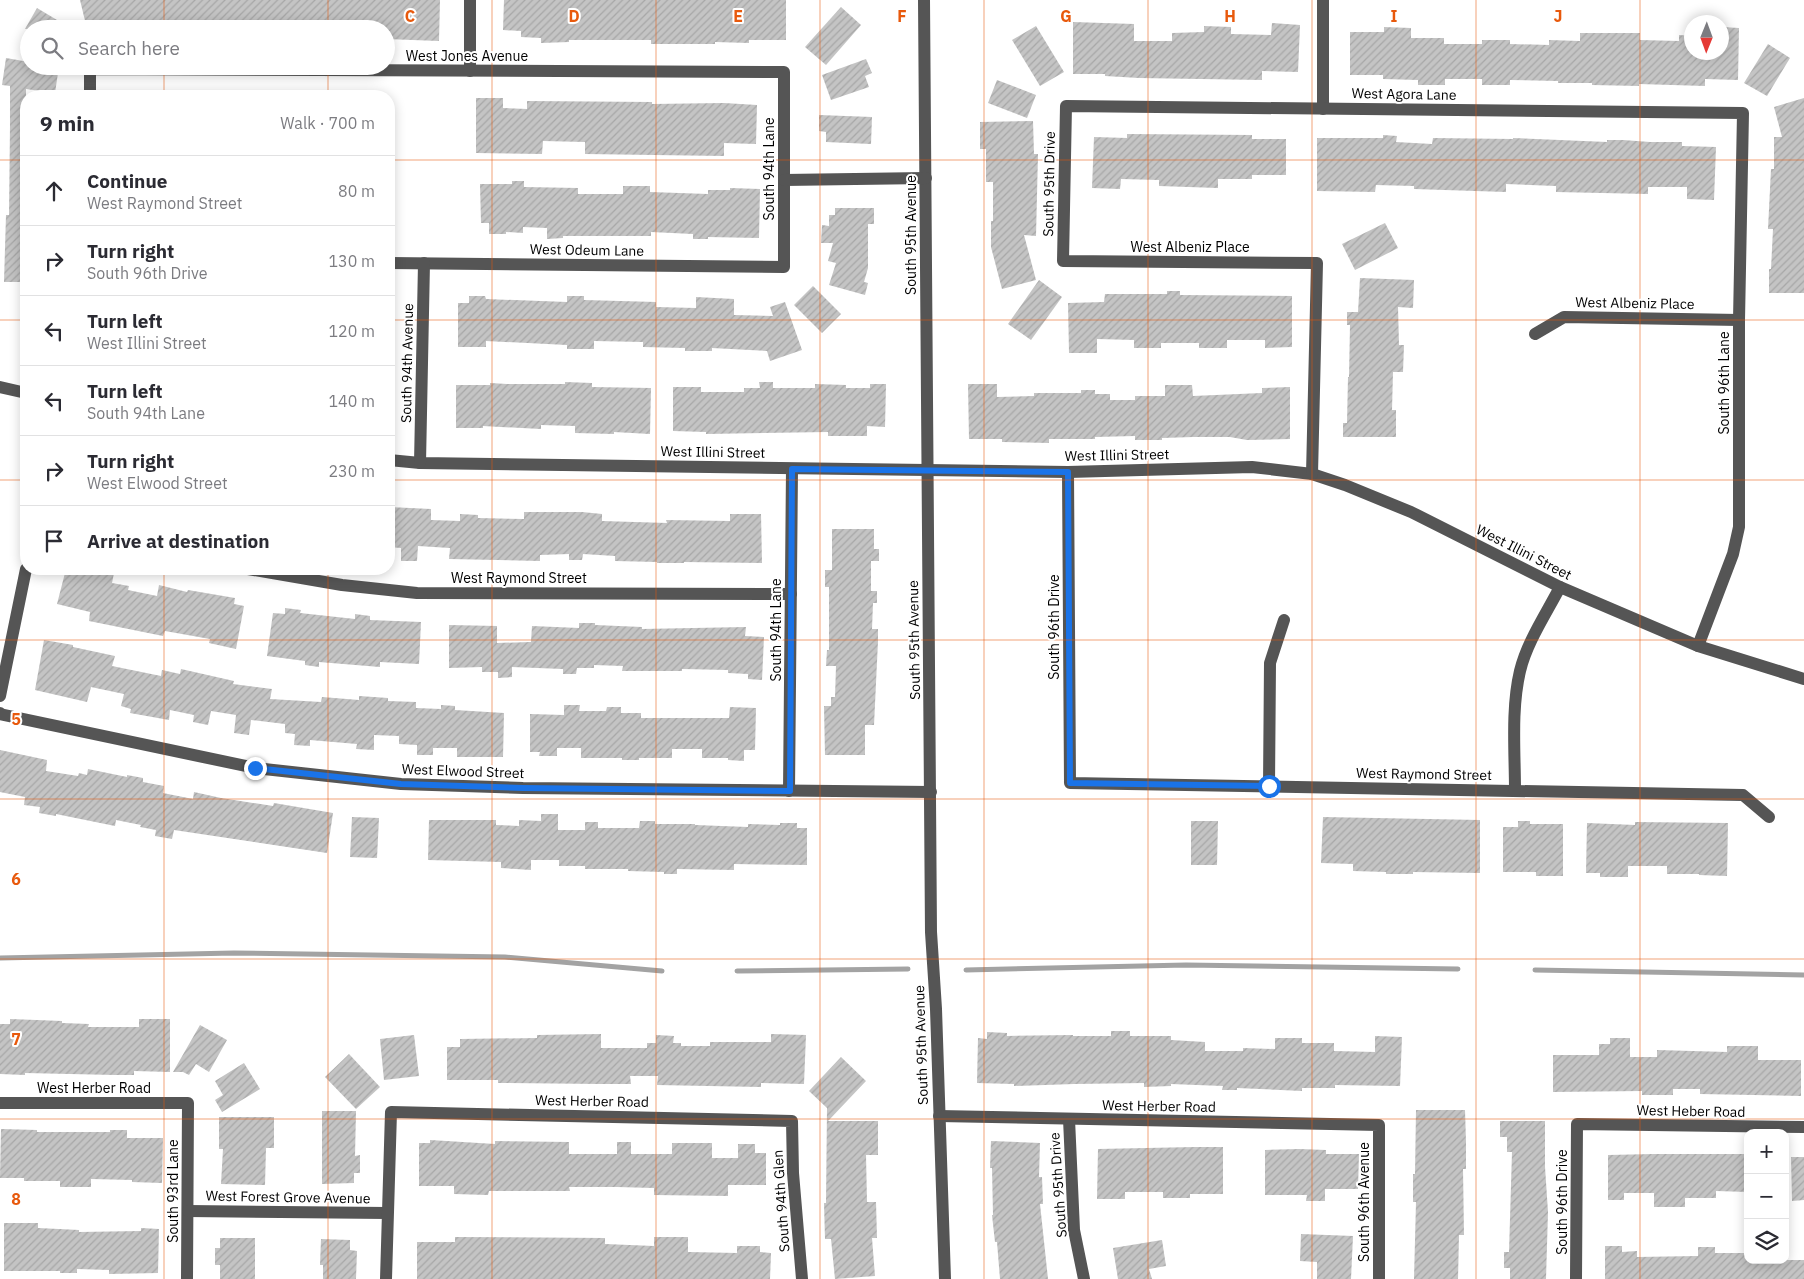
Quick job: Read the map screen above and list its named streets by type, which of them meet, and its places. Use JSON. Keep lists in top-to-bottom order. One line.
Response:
{"streets":{"street":["West Jones Avenue","West Agora Lane","South 94th Lane","South 95th Drive","South 95th Avenue","West Albeniz Place","West Odeum Lane","South 94th Avenue","South 96th Lane","West Illini Street","West Raymond Street","South 96th Drive","West Elwood Street","West Herber Road","West Heber Road","South 93rd Lane","West Forest Grove Avenue","South 94th Glen","South 96th Avenue"]},"crossings":[["West Jones Avenue","South 94th Lane"],["West Agora Lane","South 95th Drive"],["West Agora Lane","South 96th Lane"],["South 94th Lane","West Odeum Lane"],["South 94th Lane","West Illini Street"],["South 94th Lane","West Raymond Street"],["South 94th Lane","West Elwood Street"],["South 95th Drive","West Albeniz Place"],["South 95th Drive","West Herber Road"],["South 95th Avenue","West Illini Street"],["South 95th Avenue","West Elwood Street"],["South 95th Avenue","West Herber Road"],["West Albeniz Place","South 96th Lane"],["West Albeniz Place","West Illini Street"],["West Odeum Lane","South 94th Avenue"],["South 94th Avenue","West Illini Street"],["South 96th Lane","West Illini Street"],["West Illini Street","South 96th Drive"],["West Raymond Street","South 96th Drive"],["South 96th Drive","West Heber Road"],["West Herber Road","South 93rd Lane"],["West Herber Road","West Forest Grove Avenue"],["West Herber Road","South 94th Glen"],["West Herber Road","South 96th Avenue"],["South 93rd Lane","West Forest Grove Avenue"]],"north":"bottom","page":{"search":"Search here","heading":["9 min","Walk · 700 m"],"list":[["Continue","West Raymond Street","80 m"],["Turn right","South 96th Drive","130 m"],["Turn left","West Illini Street","120 m"],["Turn left","South 94th Lane","140 m"],["Turn right","West Elwood Street","230 m"],"Arrive at destination"],"map_buttons":["+","−"]},"grid":{"columns":["C","D","E","F","G","H","I","J"],"rows":["5","6","7","8"]}}
